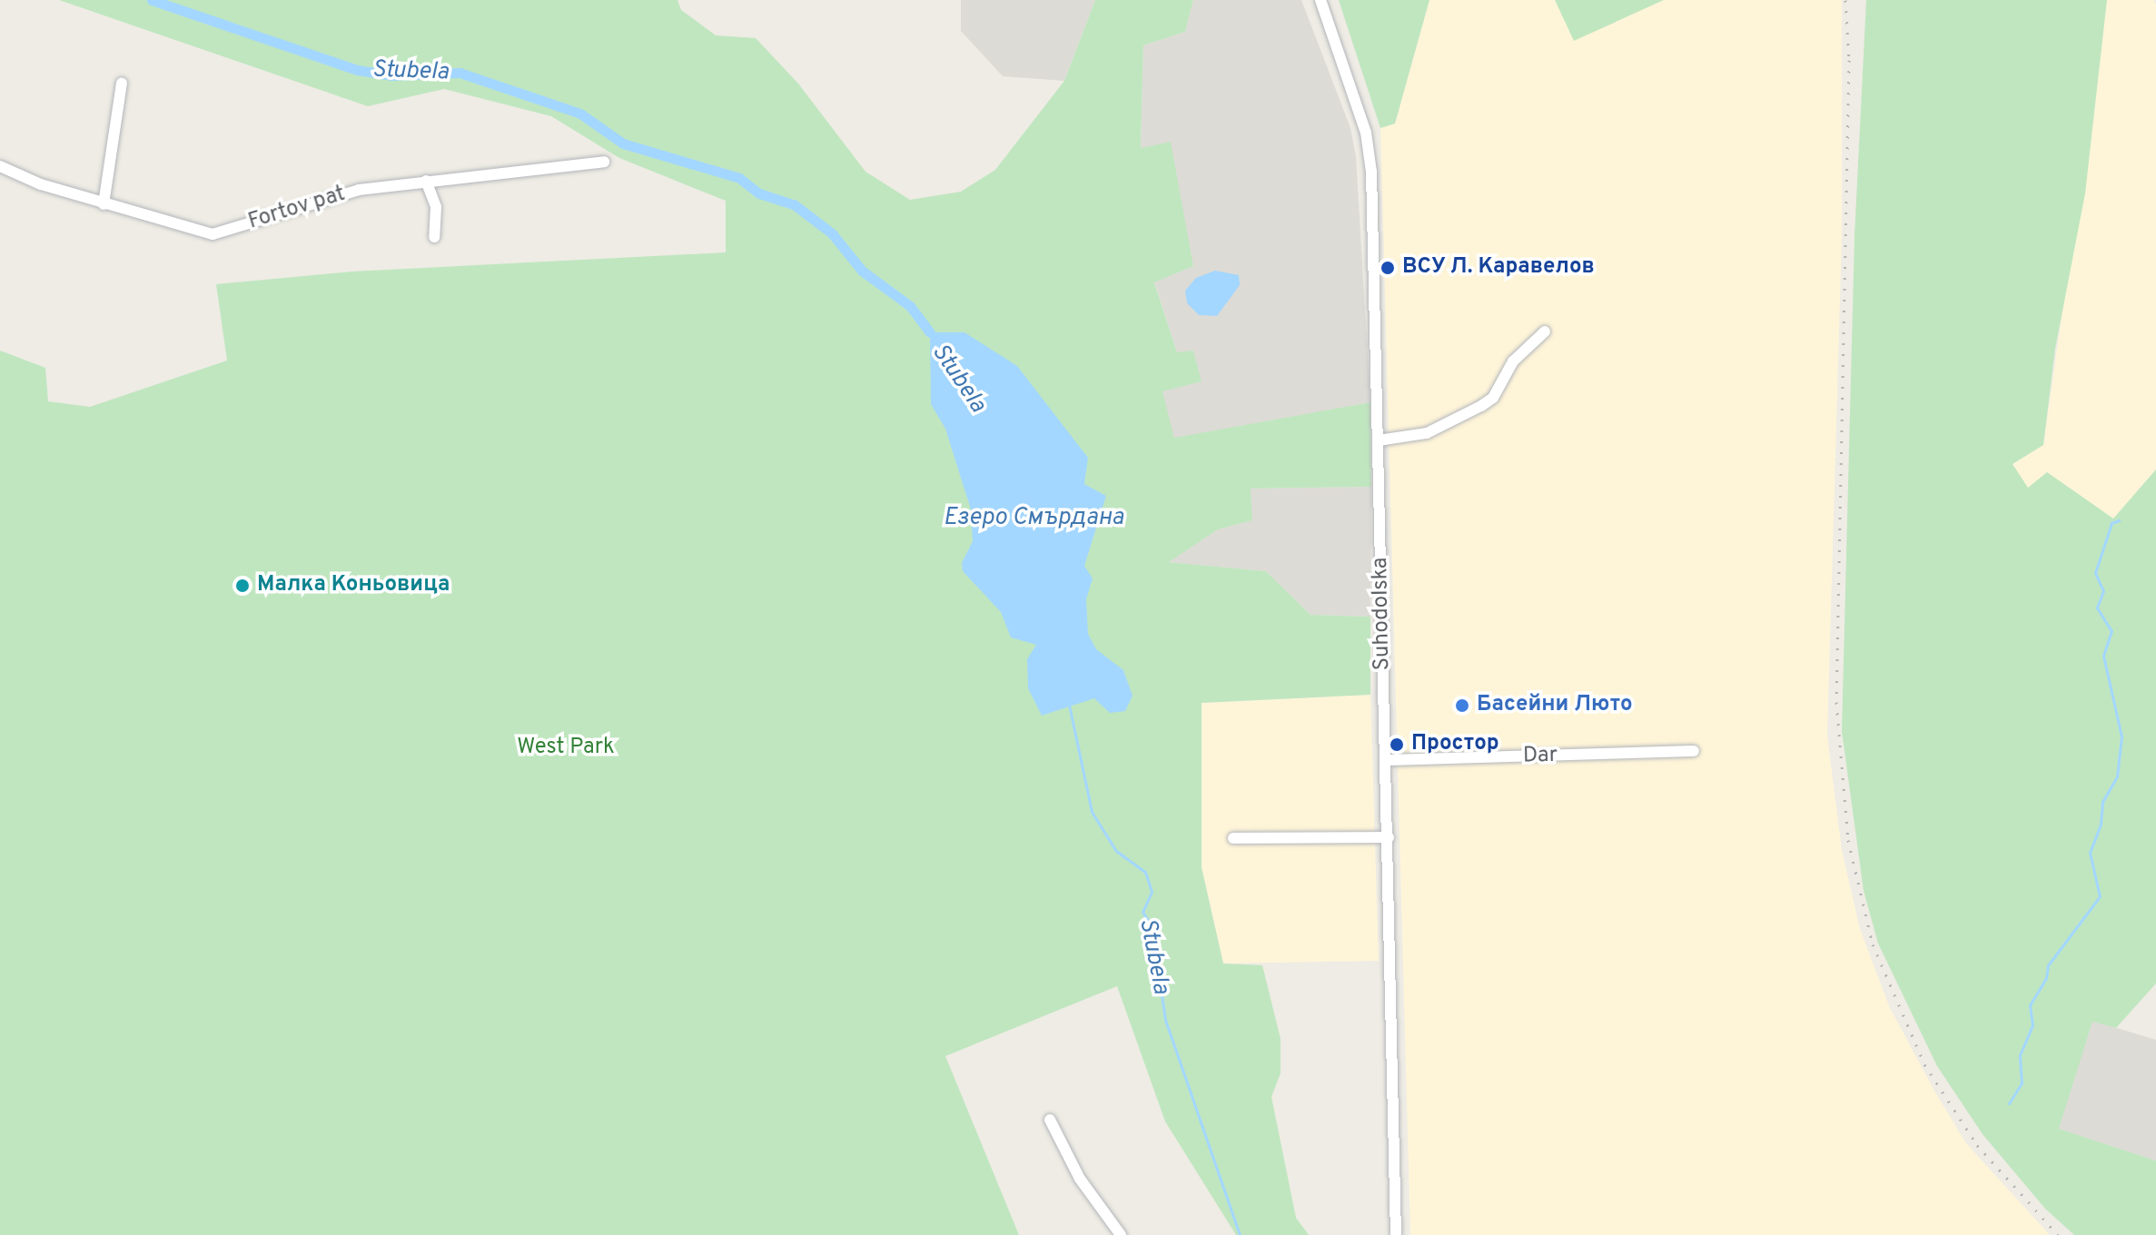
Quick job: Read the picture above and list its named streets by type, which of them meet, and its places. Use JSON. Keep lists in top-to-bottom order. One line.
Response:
{"streets":{"street":["Fortov pat","Suhodolska","Dar"]},"crossings":[["Suhodolska","Dar"]],"water":["Stubela","Езеро Смърдана"],"parks":["West Park"],"places":["ВСУ Л. Каравелов","Малка Коньовица","Басейни Люто","Простор"]}
